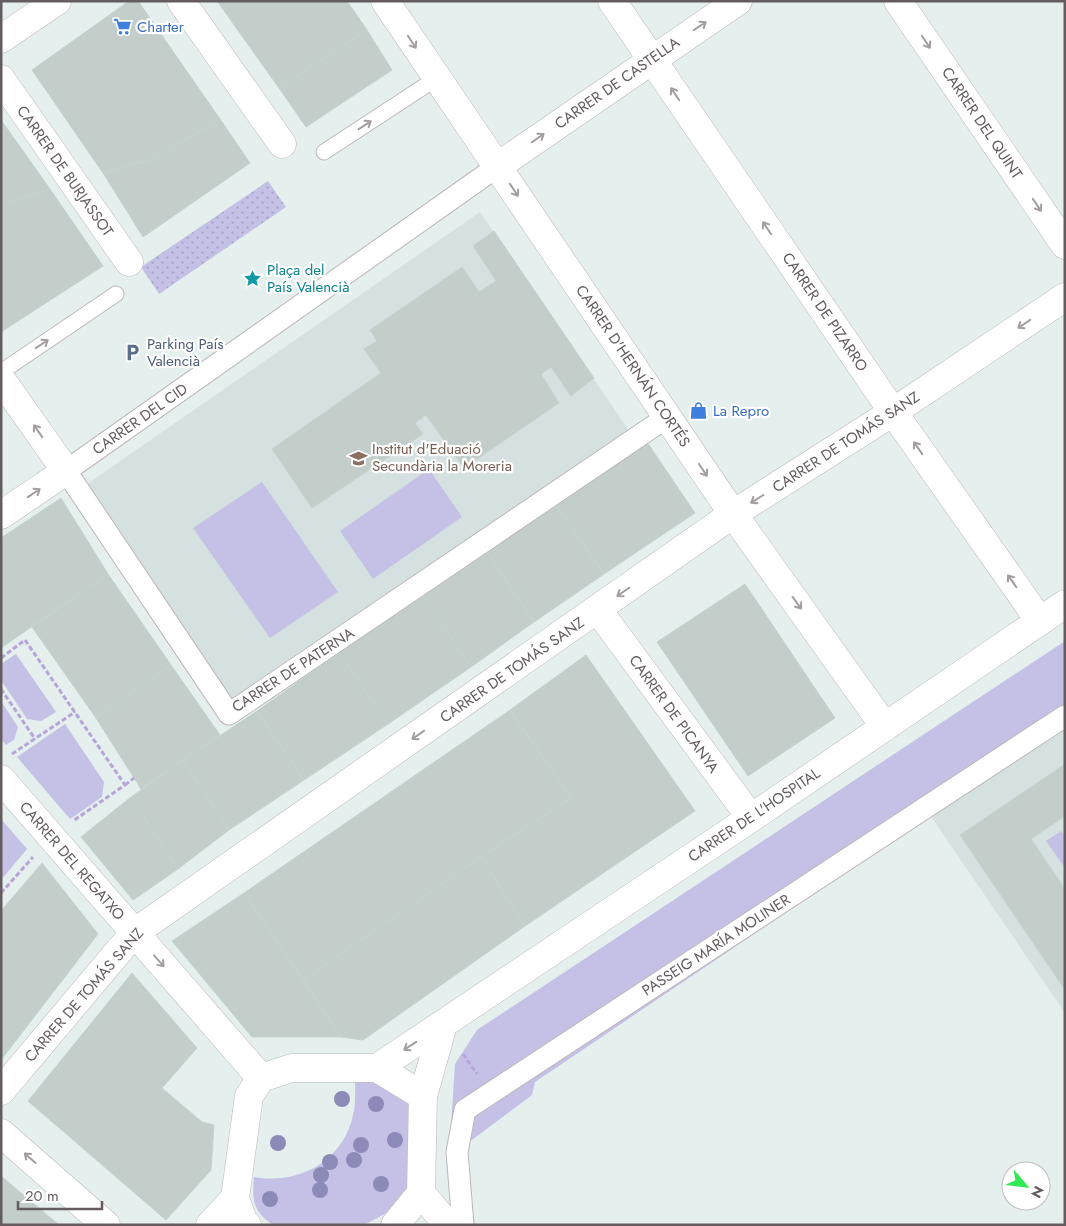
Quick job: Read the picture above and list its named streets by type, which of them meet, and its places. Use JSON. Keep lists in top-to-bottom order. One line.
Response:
{"streets":{"street":["CARRER DE CASTELLA","CARRER DEL QUINT","CARRER DE BURJASSOT","CARRER DE PIZARRO","CARRER D'HERNÁN CORTÉS","CARRER DEL CID","CARRER DE TOMÁS SANZ","CARRER DE PATERNA","CARRER DE PICANYA","CARRER DE L'HOSPITAL","CARRER DEL REGATXO","PASSEIG MARÍA MOLINER"]},"crossings":[["CARRER DE CASTELLA","CARRER DE PIZARRO"],["CARRER DE CASTELLA","CARRER D'HERNÁN CORTÉS"],["CARRER DE CASTELLA","CARRER DEL CID"],["CARRER DE PIZARRO","CARRER DE TOMÁS SANZ"],["CARRER DE PIZARRO","CARRER DE L'HOSPITAL"],["CARRER D'HERNÁN CORTÉS","CARRER DEL CID"],["CARRER D'HERNÁN CORTÉS","CARRER DE TOMÁS SANZ"],["CARRER D'HERNÁN CORTÉS","CARRER DE PATERNA"],["CARRER D'HERNÁN CORTÉS","CARRER DE L'HOSPITAL"],["CARRER DEL CID","CARRER DE PATERNA"],["CARRER DE TOMÁS SANZ","CARRER DE PICANYA"],["CARRER DE TOMÁS SANZ","CARRER DEL REGATXO"],["CARRER DE PICANYA","CARRER DE L'HOSPITAL"]],"one_way":["CARRER DE CASTELLA","CARRER DEL QUINT","CARRER DE PIZARRO","CARRER D'HERNÁN CORTÉS","CARRER DE TOMÁS SANZ"],"places":{"supermarket":["Charter"],"place":["Plaça del País Valencià"],"parking":["Parking País Valencià"],"shop":["La Repro"],"school or university":["Institut d'Eduació Secundària la Moreria"]},"scale_bar":"20 m","north":"bottom right"}
